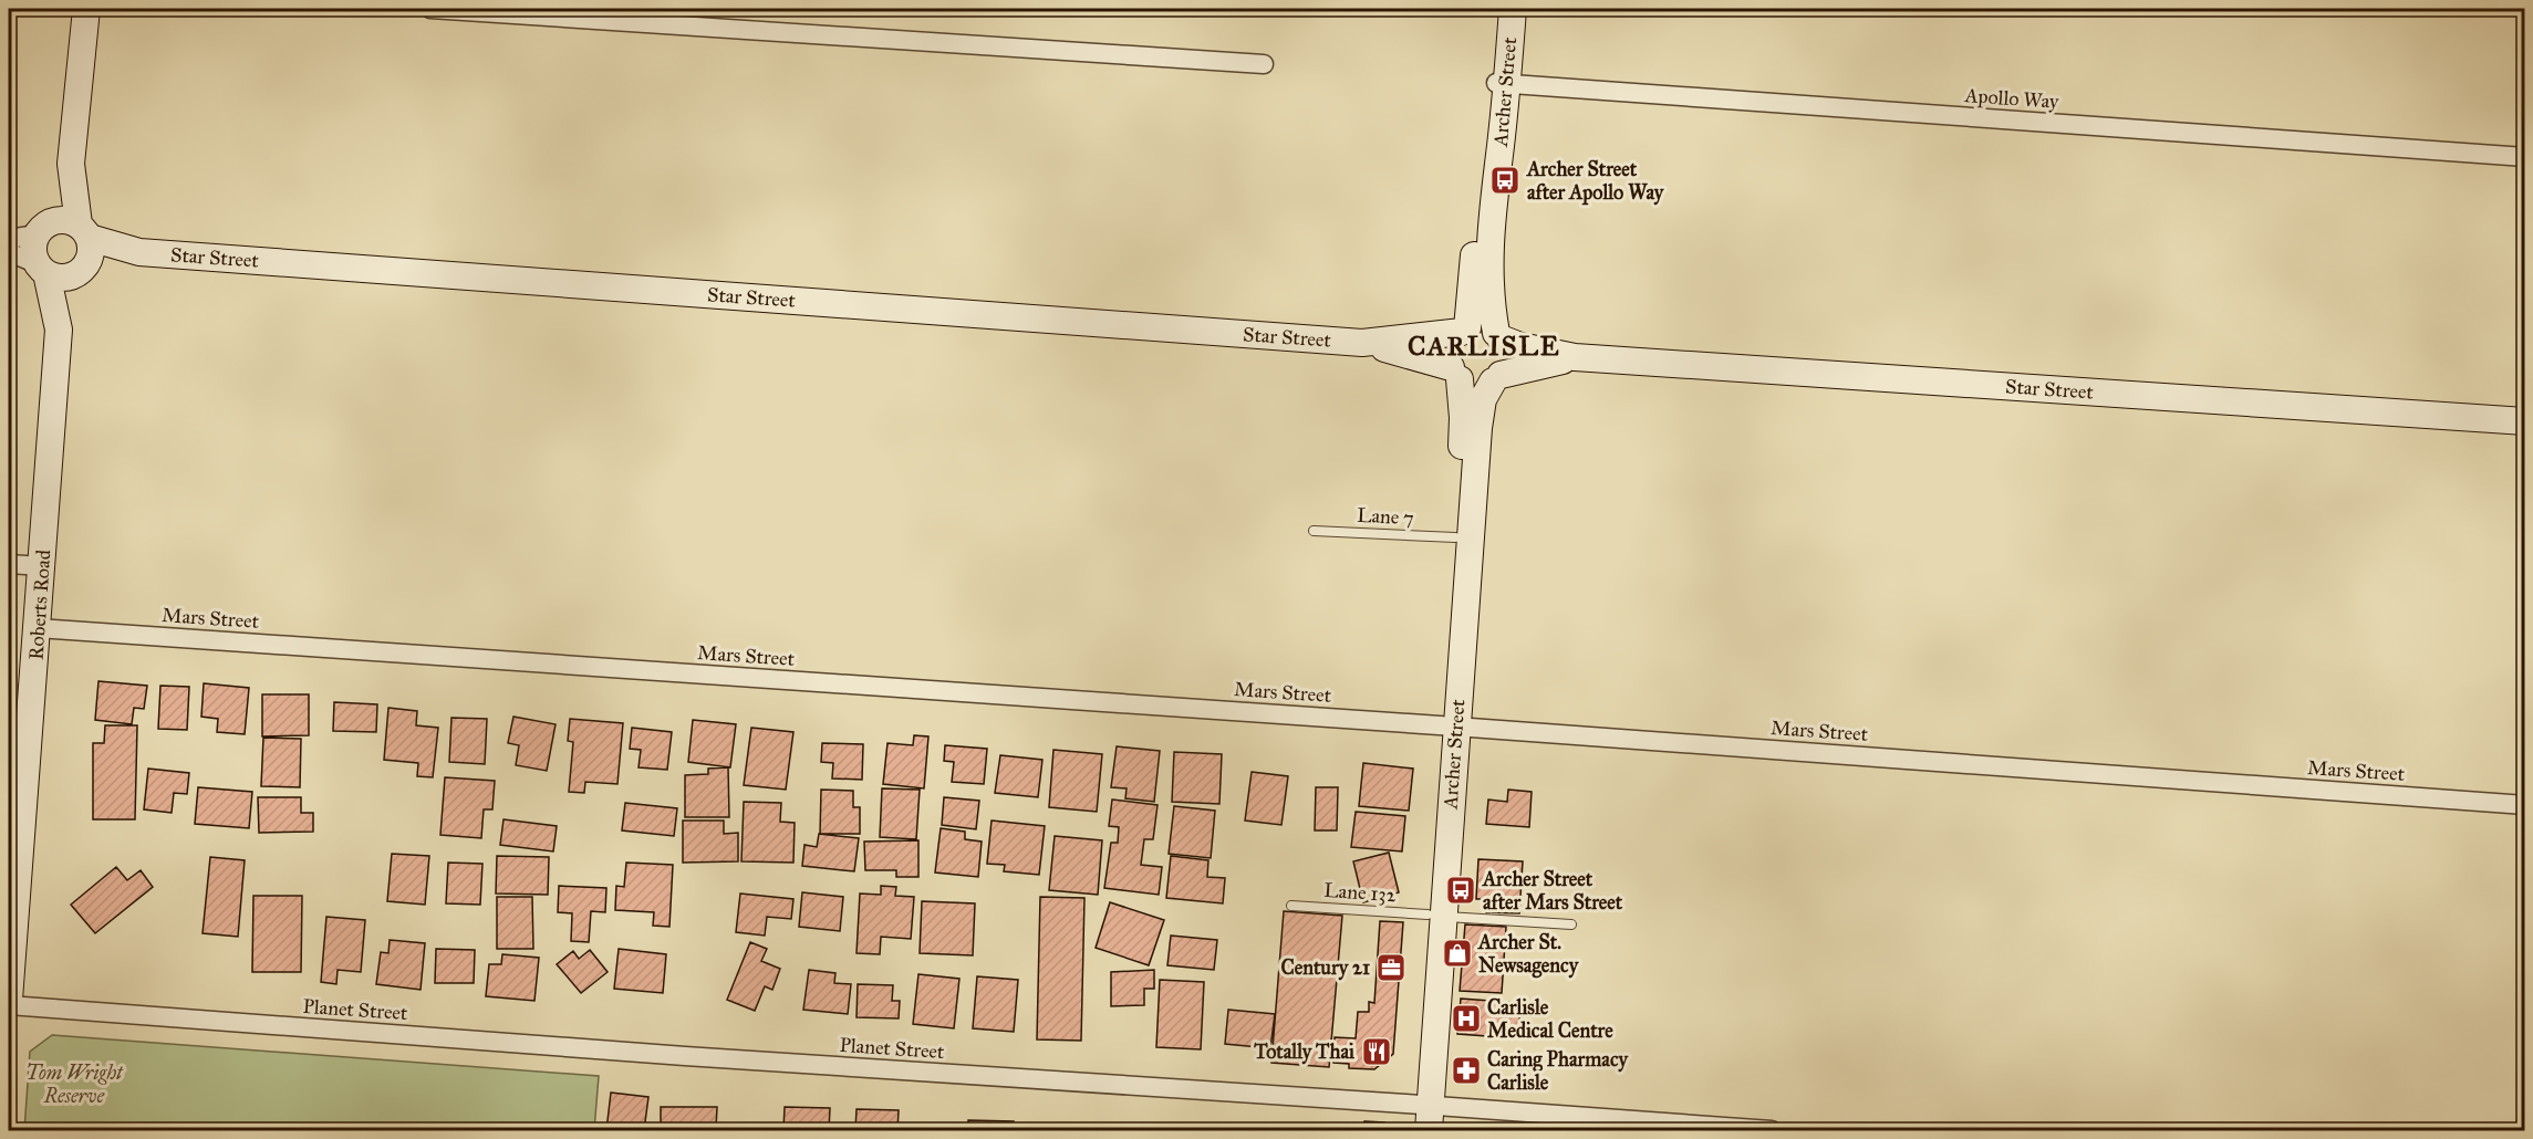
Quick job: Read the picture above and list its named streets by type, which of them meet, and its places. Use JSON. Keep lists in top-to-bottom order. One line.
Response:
{"streets":{"main road":["Archer Street","Star Street","Roberts Road"],"street":["Apollo Way","Mars Street","Planet Street"],"lane":["Lane 7","Lane 132"]},"crossings":[["Archer Street","Apollo Way"],["Archer Street","Star Street"],["Archer Street","Lane 7"],["Archer Street","Mars Street"],["Archer Street","Lane 132"],["Archer Street","Planet Street"],["Star Street","Roberts Road"],["Roberts Road","Mars Street"]],"districts":["CARLISLE"],"parks":["Tom Wright Reserve"],"places":{"bus stop":["Archer Street after Apollo Way","Archer Street after Mars Street"],"shop":["Archer St. Newsagency"],"office":["Century 21"],"hospital":["Carlisle Medical Centre"],"restaurant":["Totally Thai"],"pharmacy":["Caring Pharmacy Carlisle"]}}
